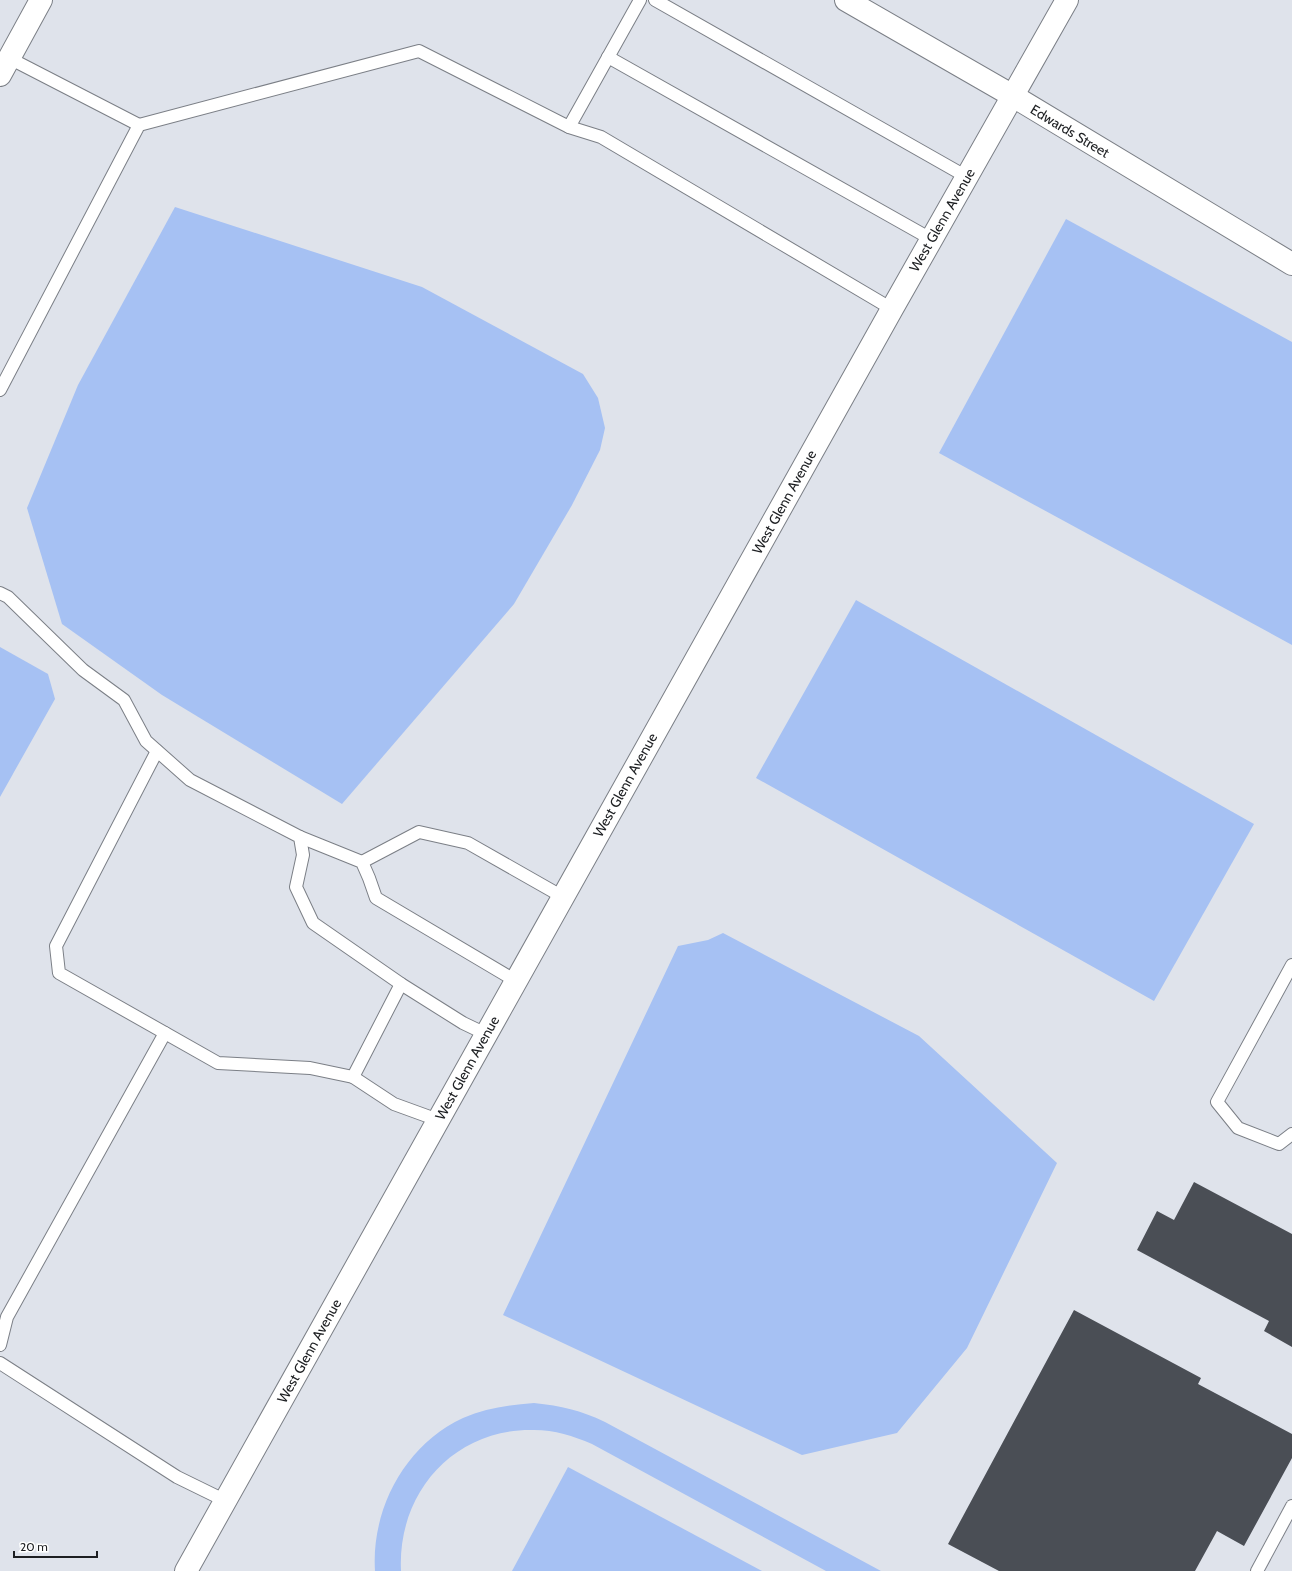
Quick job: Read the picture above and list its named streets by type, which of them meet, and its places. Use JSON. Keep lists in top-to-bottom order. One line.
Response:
{"streets":{"street":["Edwards Street","West Glenn Avenue"]},"crossings":[["Edwards Street","West Glenn Avenue"]],"scale_bar":"20 m"}
